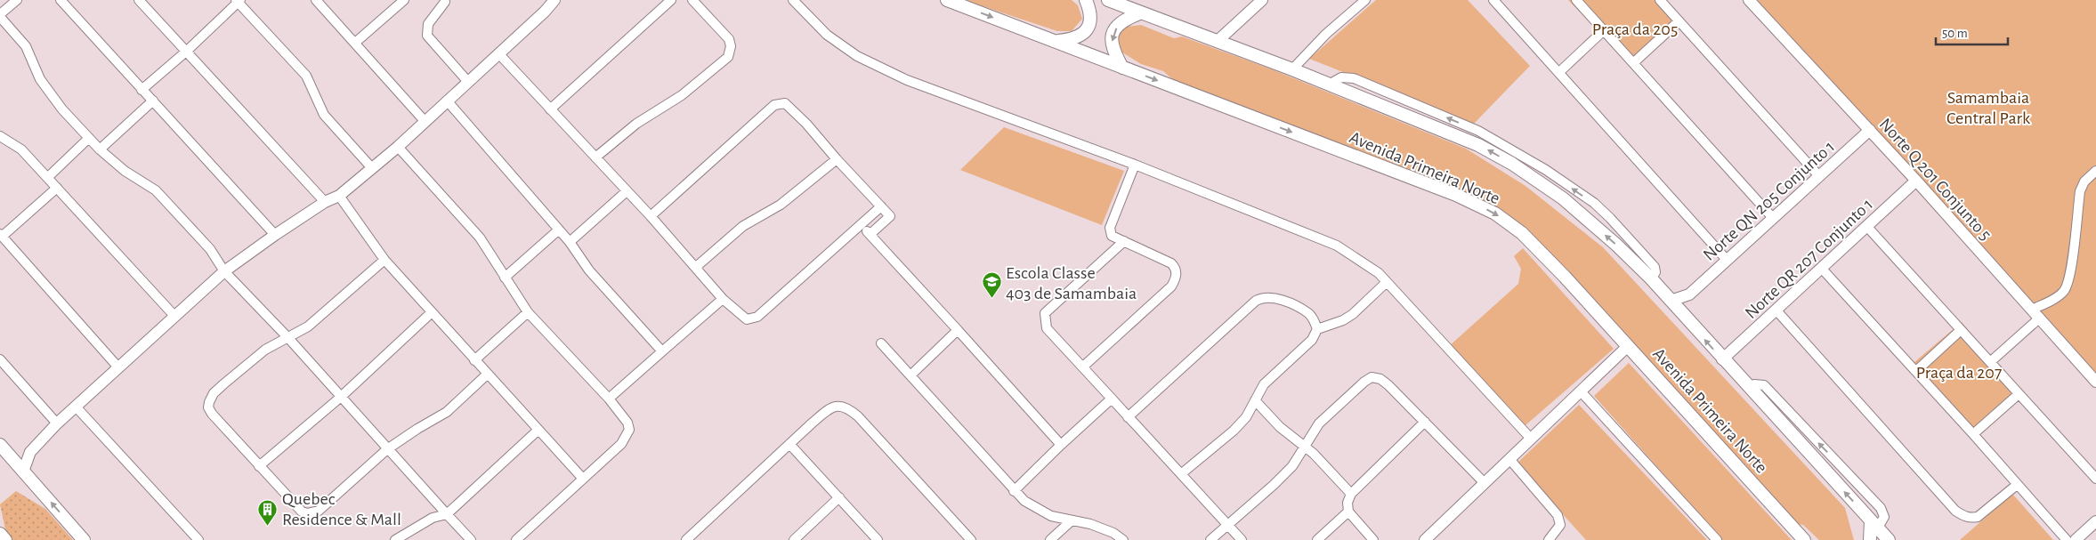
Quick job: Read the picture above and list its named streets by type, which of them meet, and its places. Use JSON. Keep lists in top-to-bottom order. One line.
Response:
{"streets":{"main road":["Avenida Primeira Norte"],"street":["Norte Q 201 Conjunto 5","Norte QN 205 Conjunto 1","Norte QR 207 Conjunto 1"]},"crossings":[["Avenida Primeira Norte","Norte QN 205 Conjunto 1"],["Avenida Primeira Norte","Norte QR 207 Conjunto 1"],["Norte Q 201 Conjunto 5","Norte QN 205 Conjunto 1"],["Norte Q 201 Conjunto 5","Norte QR 207 Conjunto 1"]],"parks":["Praça da 205","Samambaia Central Park","Praça da 207"],"places":{"school or university":["Escola Classe 403 de Samambaia"],"building":["Quebec Residence & Mall"]},"scale_bar":"50 m"}
